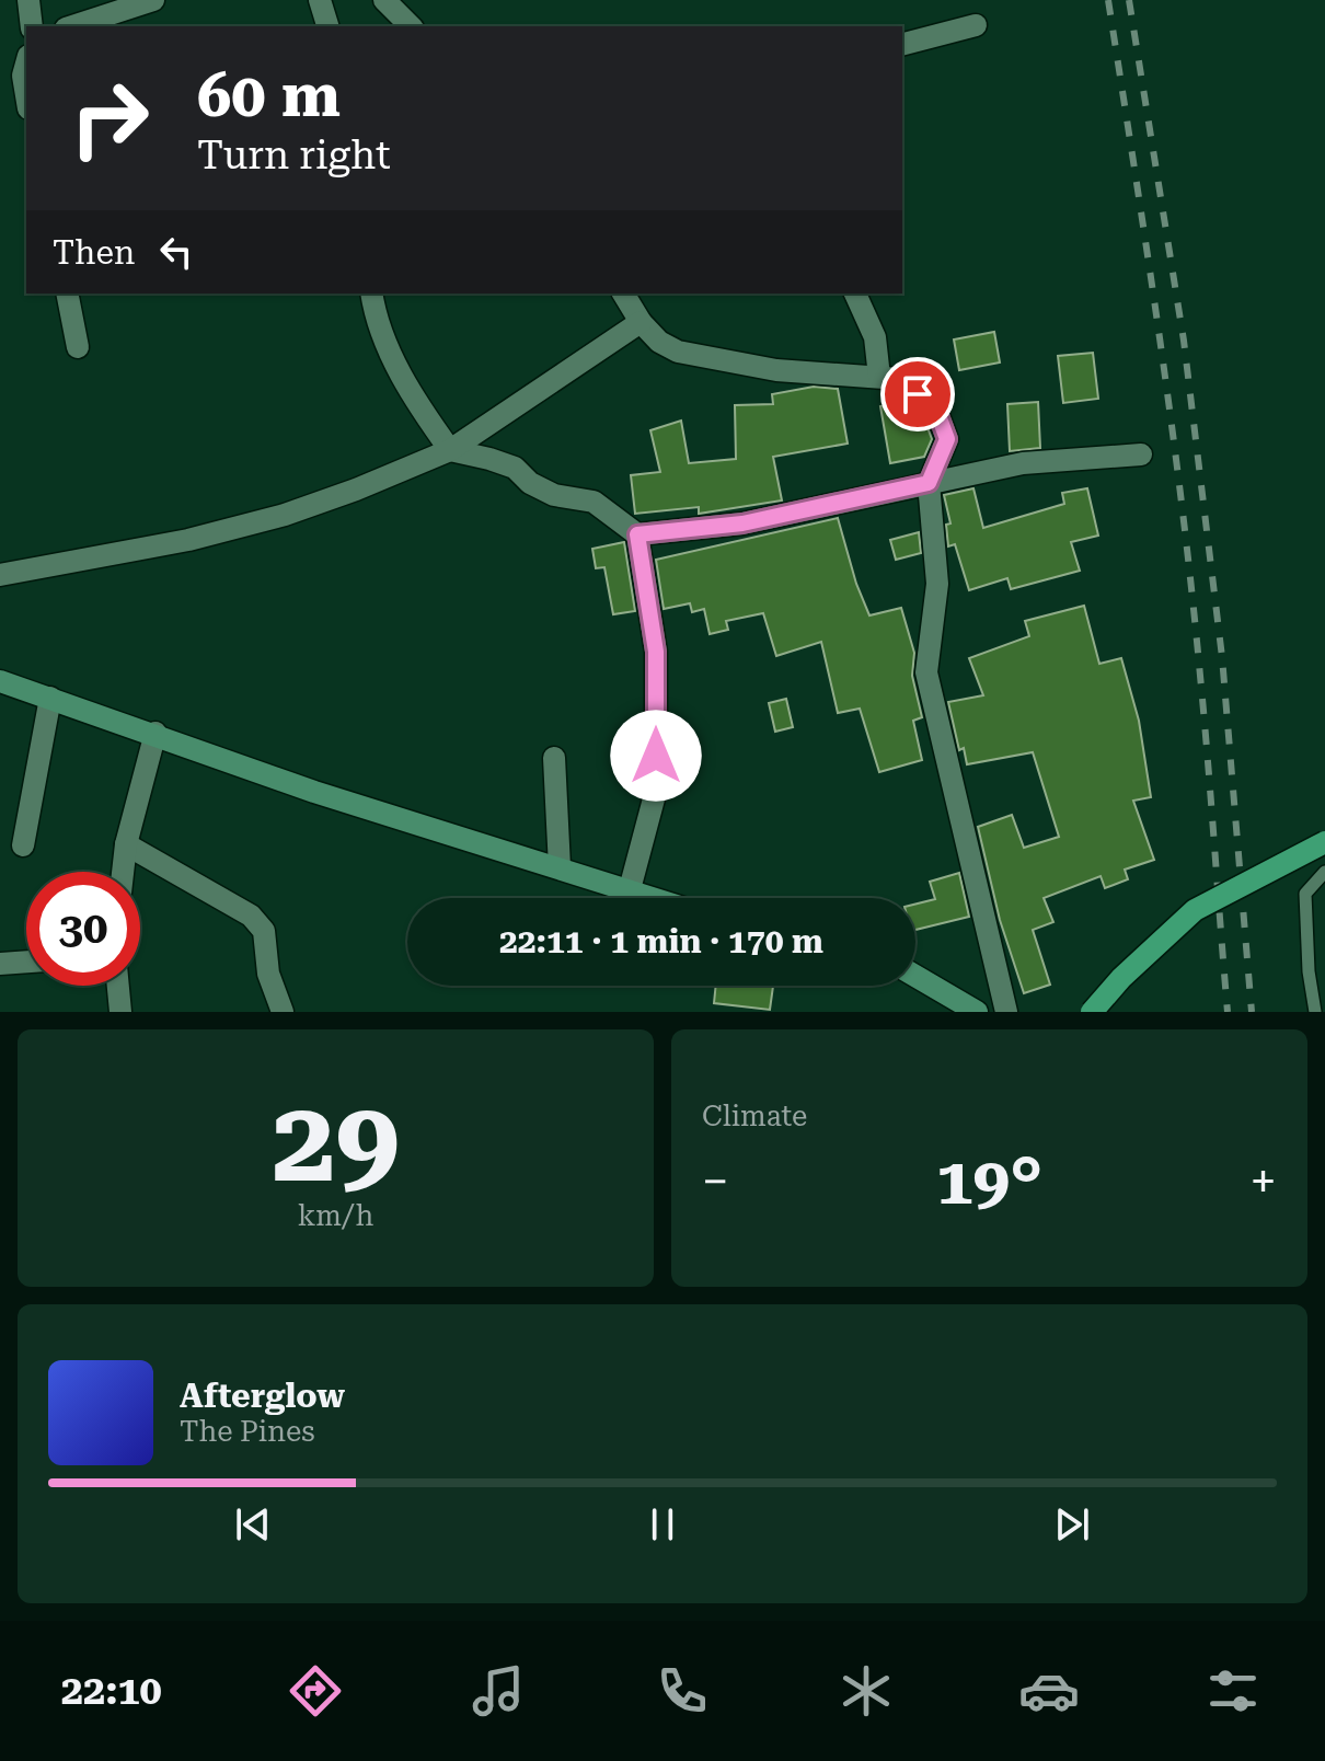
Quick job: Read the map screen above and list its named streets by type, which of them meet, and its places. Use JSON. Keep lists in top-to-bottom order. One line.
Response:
{"page":{"turn":["60 m","Turn right"],"then":"Then","limit":"30","trip":"22:11 · 1 min · 170 m","tile":[["29","km/h"],"Climate"],"heat":["−","19°","+"],"song":["Afterglow","The Pines"],"tabs":"22:10"}}
